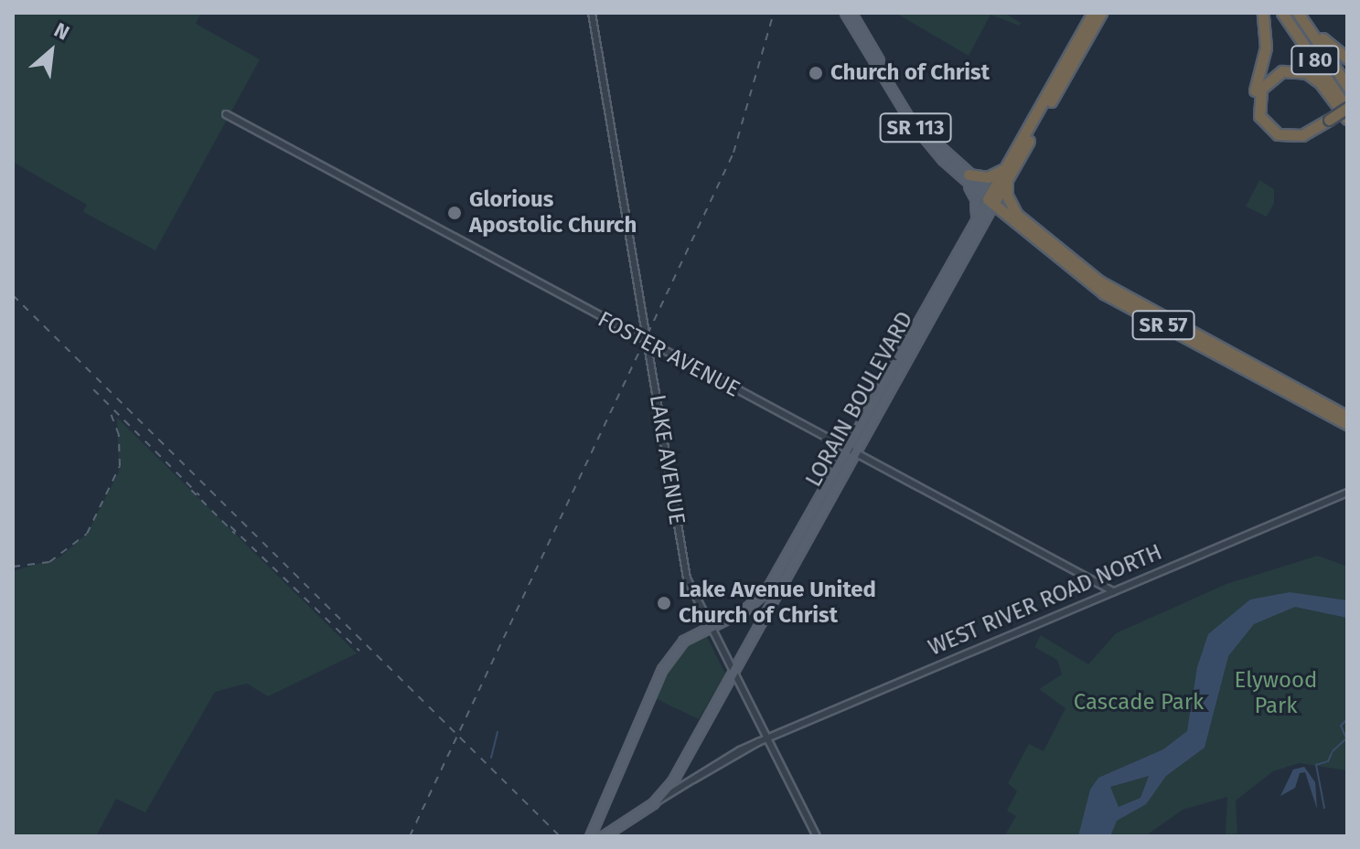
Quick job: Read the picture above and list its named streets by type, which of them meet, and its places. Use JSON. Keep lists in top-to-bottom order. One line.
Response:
{"streets":{"highway":["I 80","SR 113","SR 57","LORAIN BOULEVARD"],"main road":["WEST RIVER ROAD NORTH"],"street":["FOSTER AVENUE","LAKE AVENUE"]},"crossings":[["SR 113","SR 57"],["SR 113","LORAIN BOULEVARD"],["SR 57","LORAIN BOULEVARD"],["FOSTER AVENUE","LORAIN BOULEVARD"],["FOSTER AVENUE","LAKE AVENUE"],["FOSTER AVENUE","WEST RIVER ROAD NORTH"],["LORAIN BOULEVARD","LAKE AVENUE"],["LORAIN BOULEVARD","WEST RIVER ROAD NORTH"],["LAKE AVENUE","WEST RIVER ROAD NORTH"]],"parks":["Elywood Park","Cascade Park"],"places":["Church of Christ","Glorious Apostolic Church","Lake Avenue United Church of Christ"],"north":"top right"}
